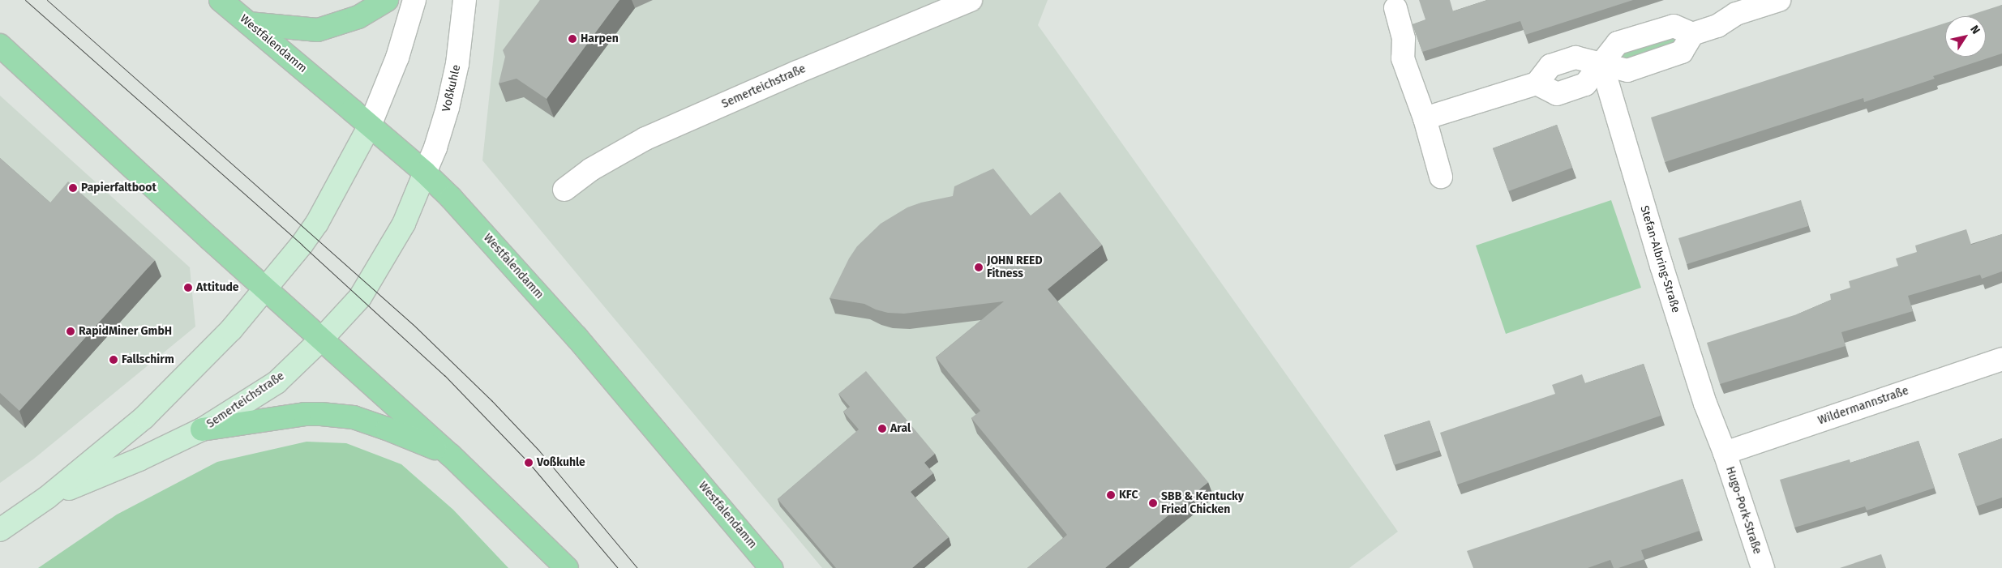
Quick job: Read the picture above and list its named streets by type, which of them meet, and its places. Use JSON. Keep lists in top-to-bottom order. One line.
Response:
{"streets":{"main road":["Westfalendamm","Semerteichstraße"],"street":["Voßkuhle","Stefan-Albring-Straße","Wildermannstraße","Hugo-Pork-Straße"]},"crossings":[["Westfalendamm","Semerteichstraße"],["Westfalendamm","Voßkuhle"],["Semerteichstraße","Voßkuhle"],["Stefan-Albring-Straße","Wildermannstraße"],["Stefan-Albring-Straße","Hugo-Pork-Straße"],["Wildermannstraße","Hugo-Pork-Straße"]],"places":["Harpen","Papierfaltboot","JOHN REED Fitness","Attitude","RapidMiner GmbH","Fallschirm","Aral","Voßkuhle","KFC","SBB & Kentucky Fried Chicken"],"north":"top right"}
